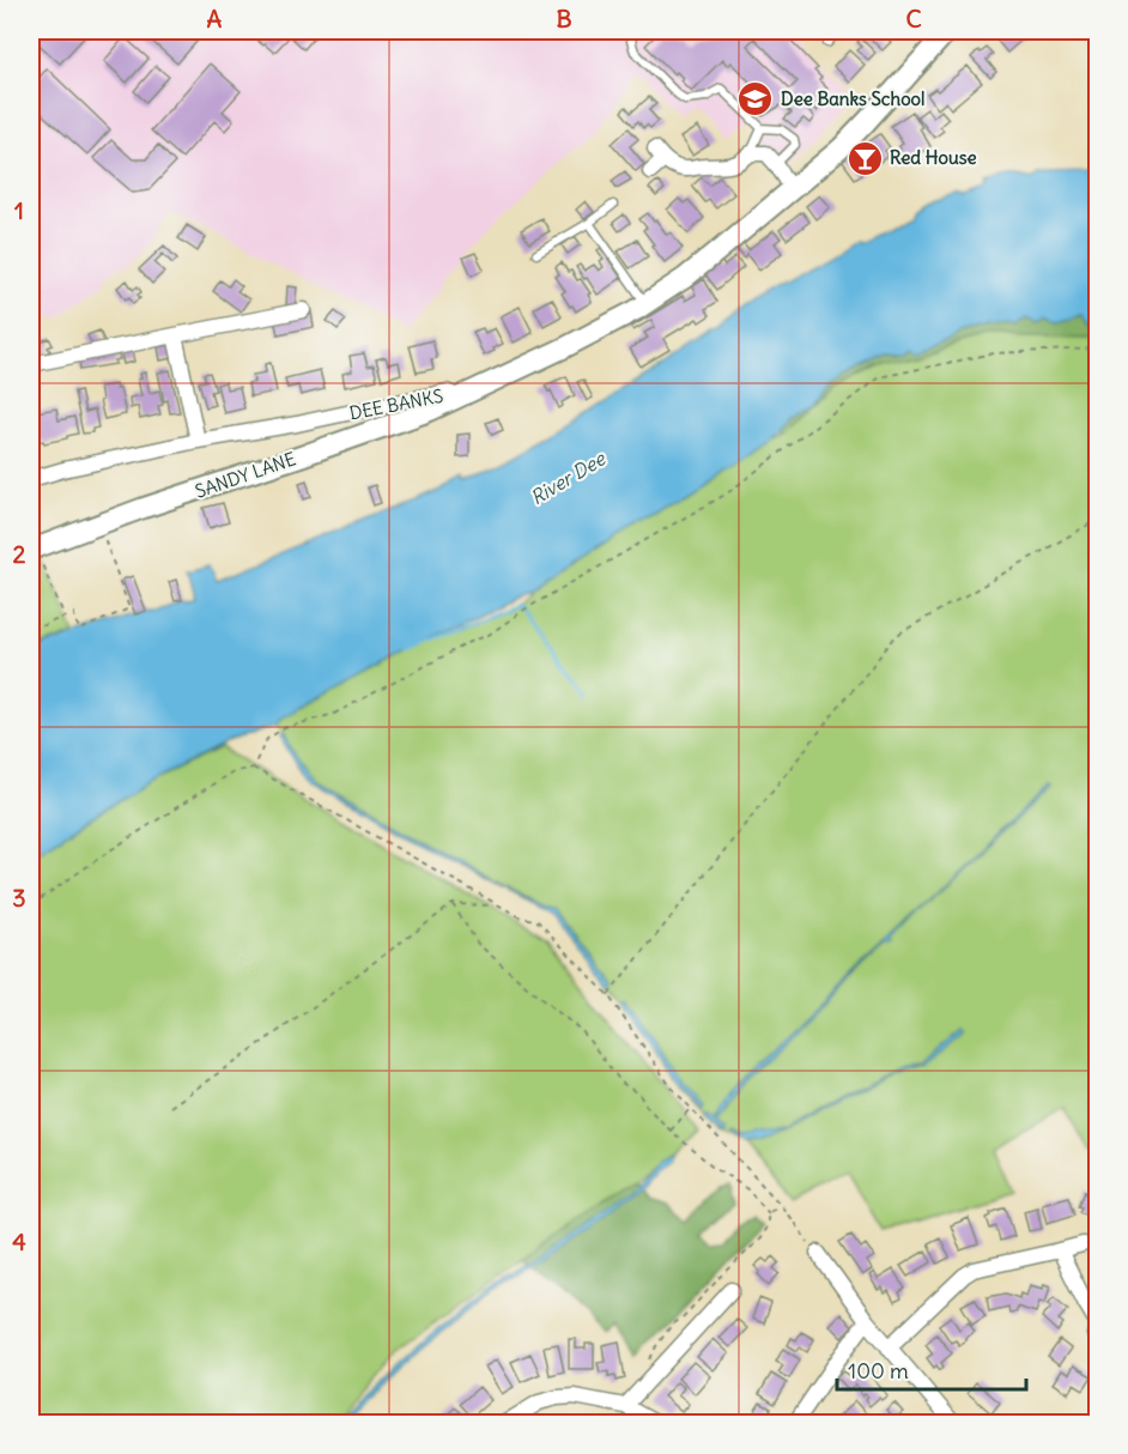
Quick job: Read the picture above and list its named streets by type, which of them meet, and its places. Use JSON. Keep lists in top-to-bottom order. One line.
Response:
{"streets":{"main road":["DEE BANKS","SANDY LANE"]},"crossings":[["DEE BANKS","SANDY LANE"]],"water":["River Dee"],"places":{"school or university":["Dee Banks School"],"bar":["Red House"]},"scale_bar":"100 m","grid":{"columns":["A","B","C"],"rows":["1","2","3","4"]}}
